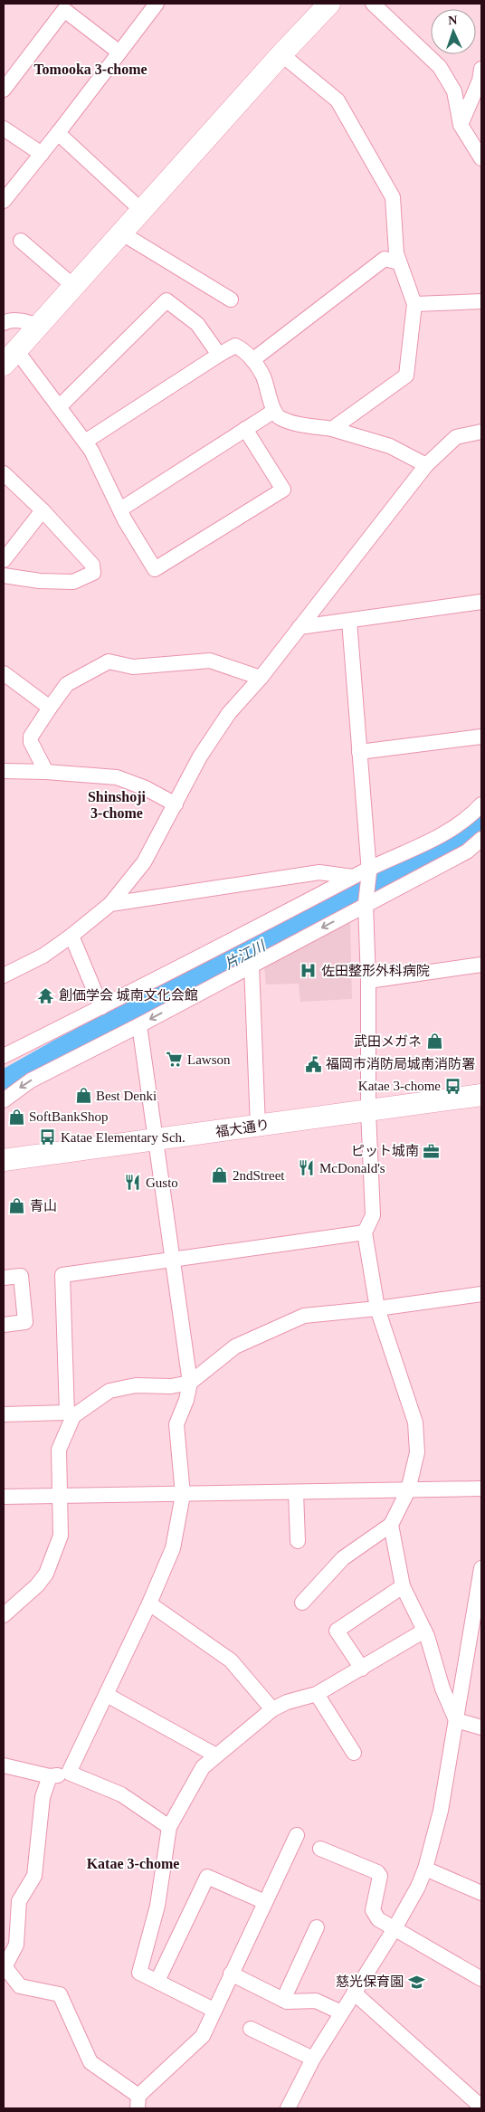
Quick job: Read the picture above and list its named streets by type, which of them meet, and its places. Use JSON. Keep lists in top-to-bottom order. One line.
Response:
{"streets":{"street":["福大通り"]},"districts":["Tomooka 3-chome","Shinshoji 3-chome","Katae 3-chome"],"water":["片江川"],"places":{"hospital":["佐田整形外科病院"],"temple":["創価学会 城南文化会館"],"shop":["武田メガネ","Best Denki","SoftBankShop","2ndStreet","青山"],"supermarket":["Lawson"],"public building":["福岡市消防局城南消防署"],"bus stop":["Katae 3-chome","Katae Elementary Sch."],"office":["ピット城南"],"restaurant":["McDonald's","Gusto"],"school or university":["慈光保育園"]},"north":"top"}
